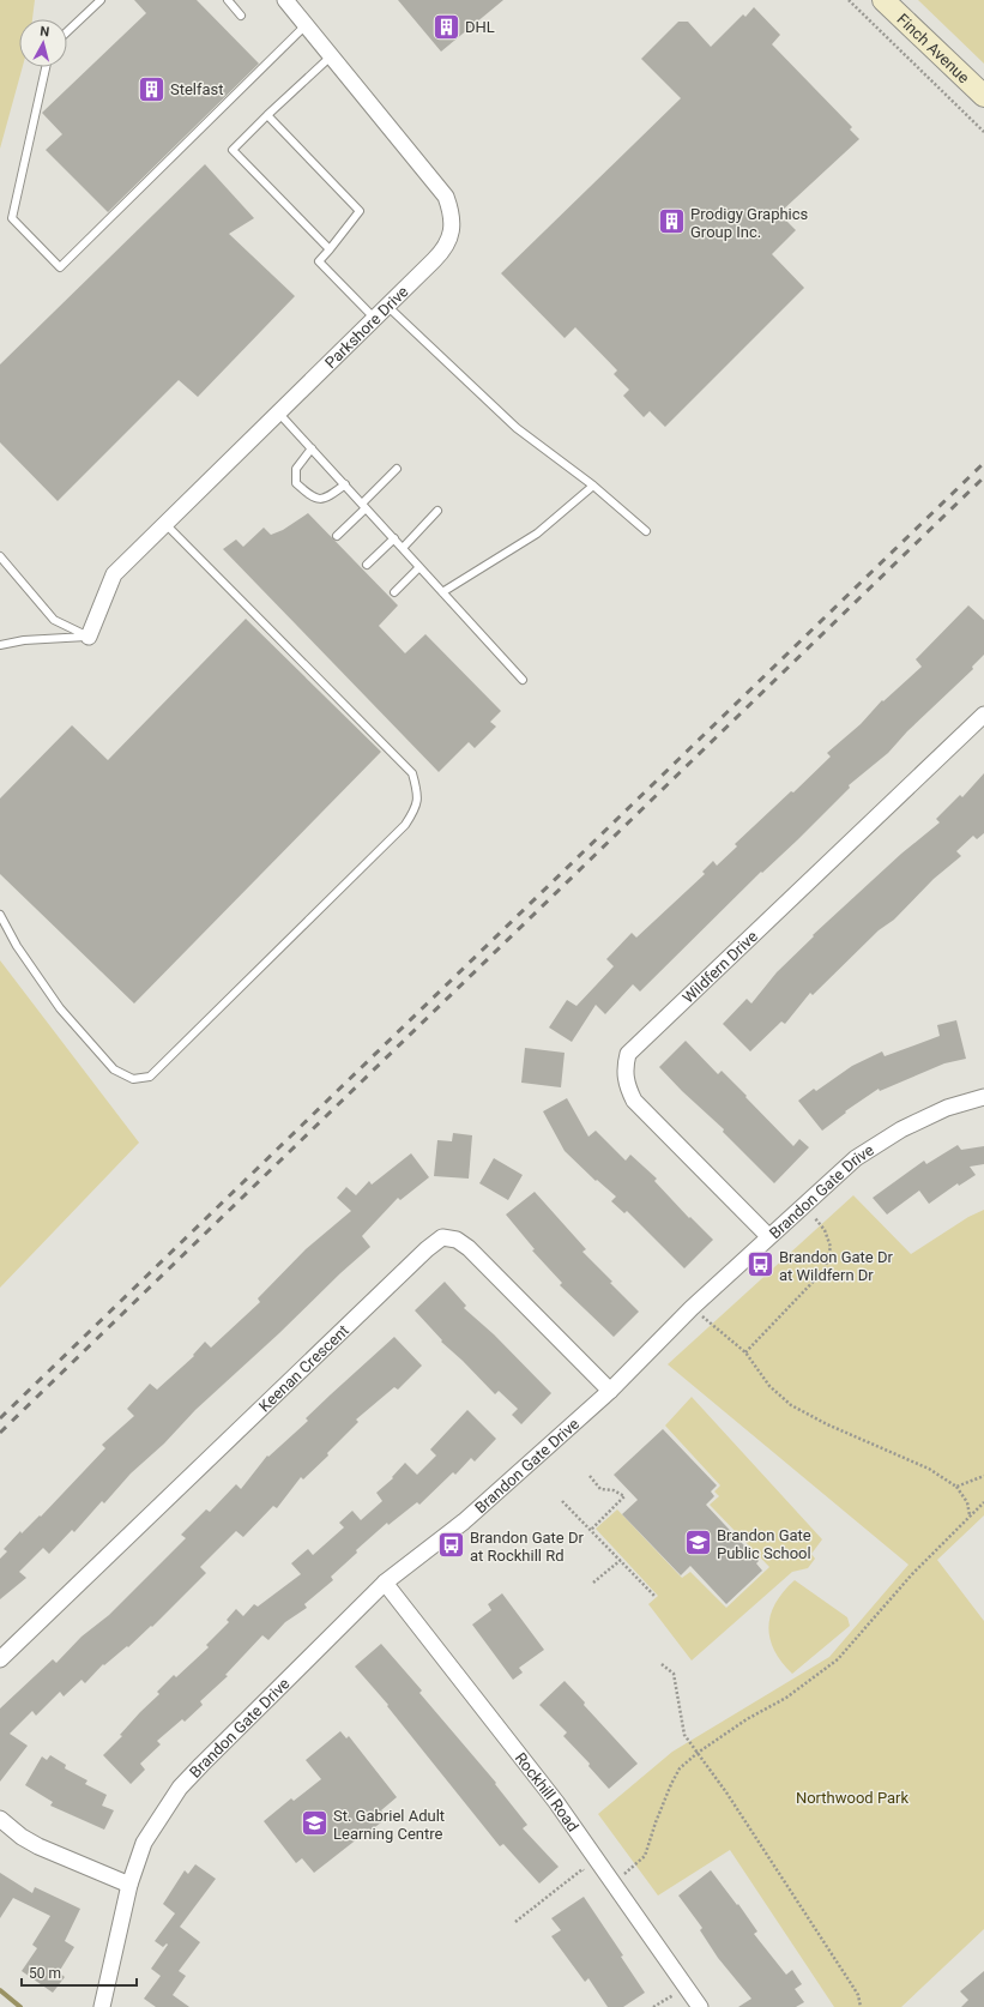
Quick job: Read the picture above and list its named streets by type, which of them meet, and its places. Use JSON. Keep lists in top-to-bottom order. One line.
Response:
{"streets":{"main road":["Finch Avenue"],"street":["Parkshore Drive","Wildfern Drive","Brandon Gate Drive","Keenan Crescent","Rockhill Road"]},"crossings":[["Wildfern Drive","Brandon Gate Drive"],["Brandon Gate Drive","Keenan Crescent"],["Brandon Gate Drive","Rockhill Road"]],"parks":["Northwood Park"],"places":{"building":["DHL","Stelfast","Prodigy Graphics Group Inc."],"bus stop":["Brandon Gate Dr at Wildfern Dr","Brandon Gate Dr at Rockhill Rd"],"school or university":["Brandon Gate Public School","St. Gabriel Adult Learning Centre"]},"scale_bar":"50 m","north":"top"}
